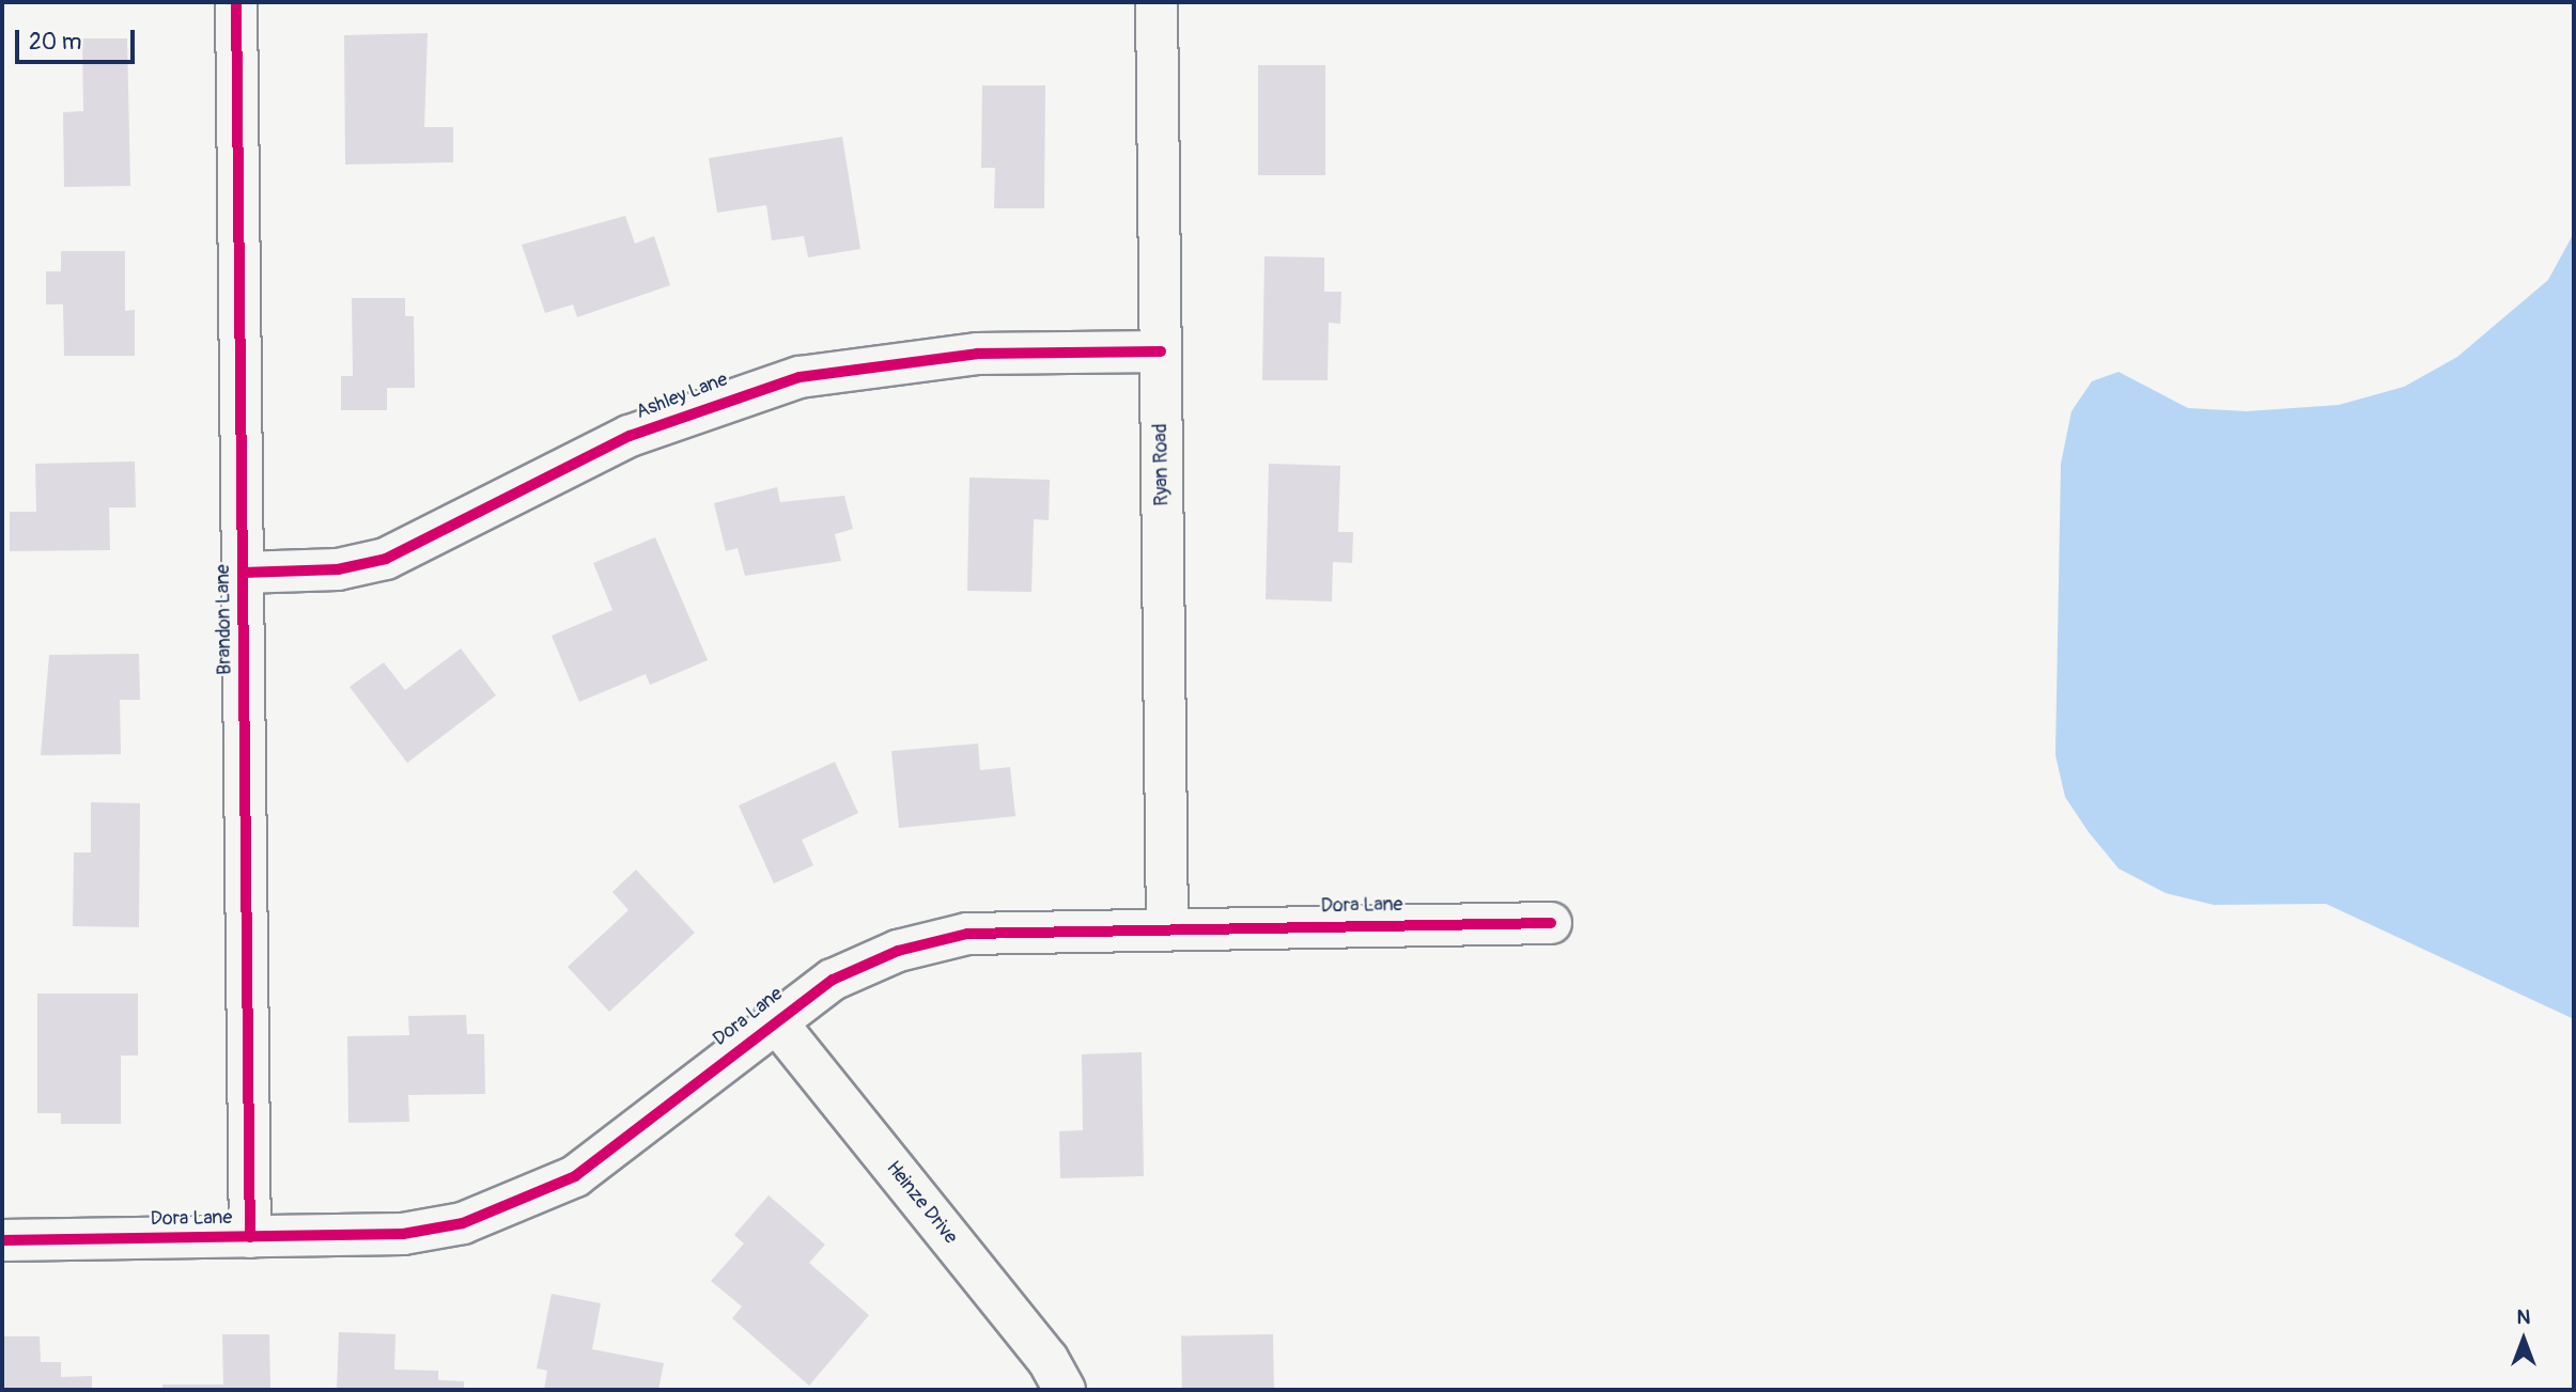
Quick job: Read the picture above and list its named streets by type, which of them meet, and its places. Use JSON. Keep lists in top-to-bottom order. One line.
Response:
{"streets":{"street":["Ashley Lane","Ryan Road","Brandon Lane","Dora Lane","Heinze Drive"]},"crossings":[["Ashley Lane","Ryan Road"],["Ashley Lane","Brandon Lane"],["Ryan Road","Dora Lane"],["Brandon Lane","Dora Lane"],["Dora Lane","Heinze Drive"]],"scale_bar":"20 m","north":"top"}
